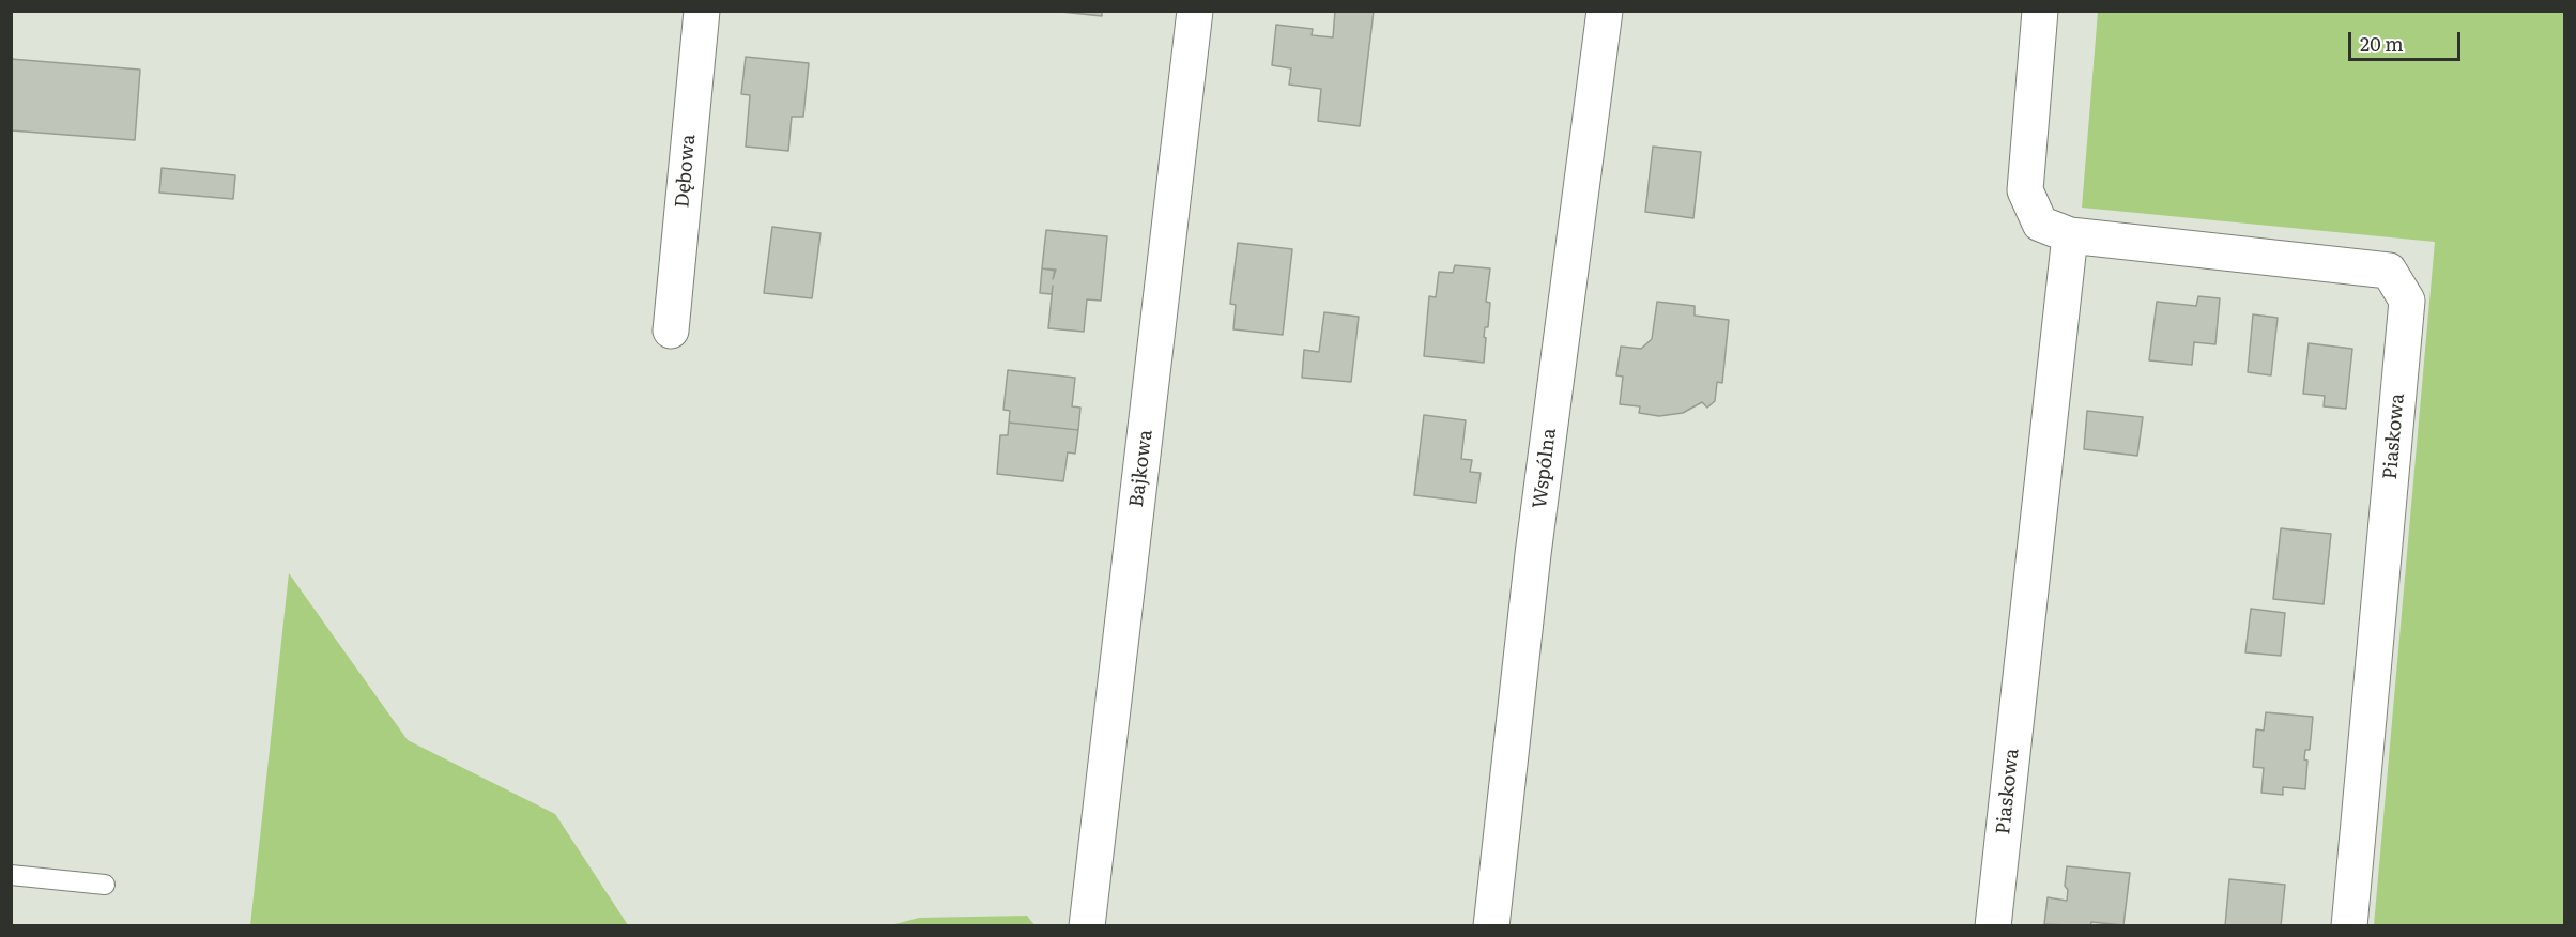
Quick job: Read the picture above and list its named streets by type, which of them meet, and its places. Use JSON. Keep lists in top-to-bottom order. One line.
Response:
{"streets":{"street":["Dębowa","Piaskowa","Bajkowa","Wspólna"]},"scale_bar":"20 m"}
